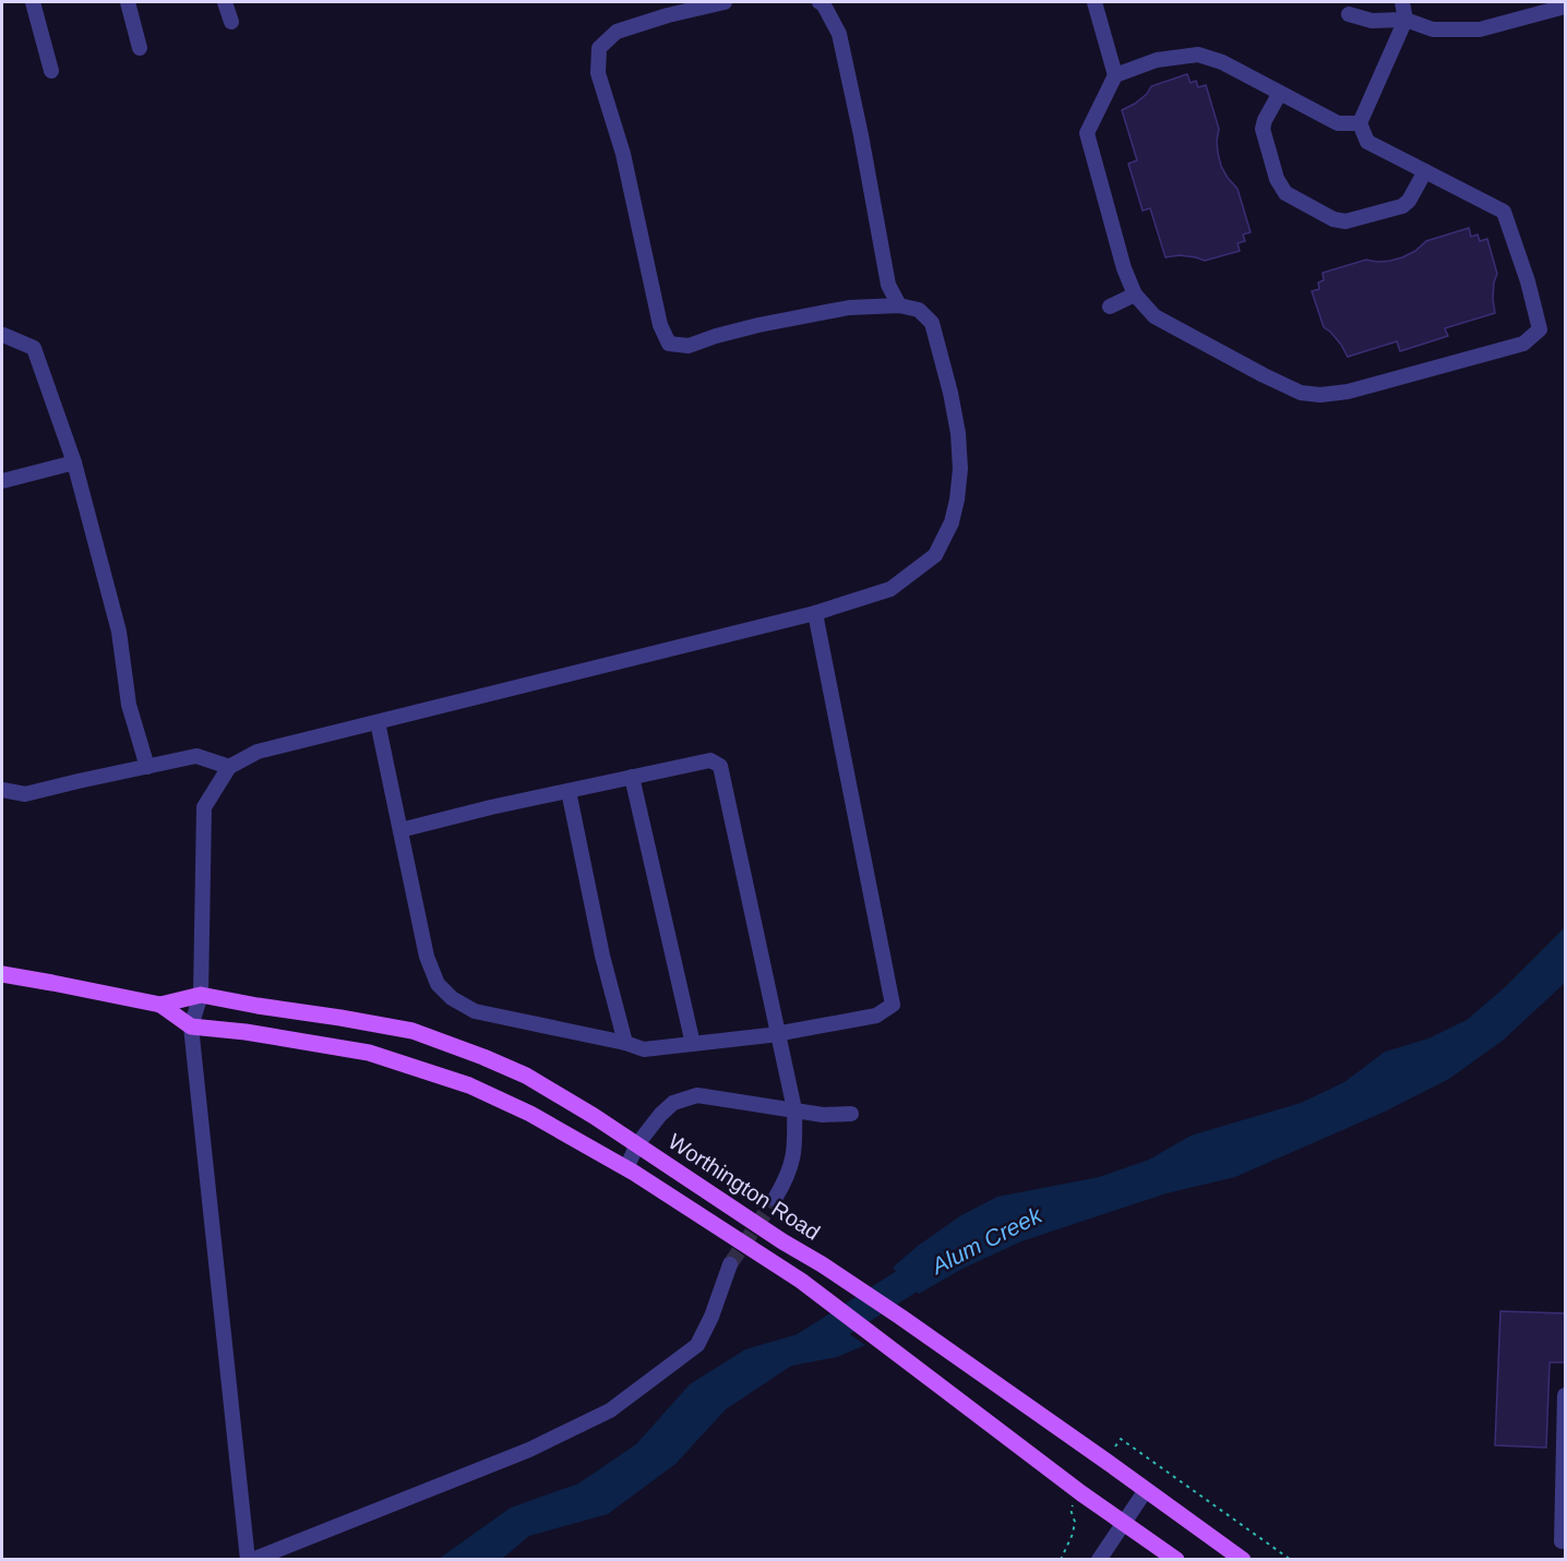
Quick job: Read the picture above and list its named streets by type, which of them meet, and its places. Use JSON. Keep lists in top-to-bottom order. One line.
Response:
{"streets":{"main road":["Worthington Road"]},"water":["Alum Creek"]}
